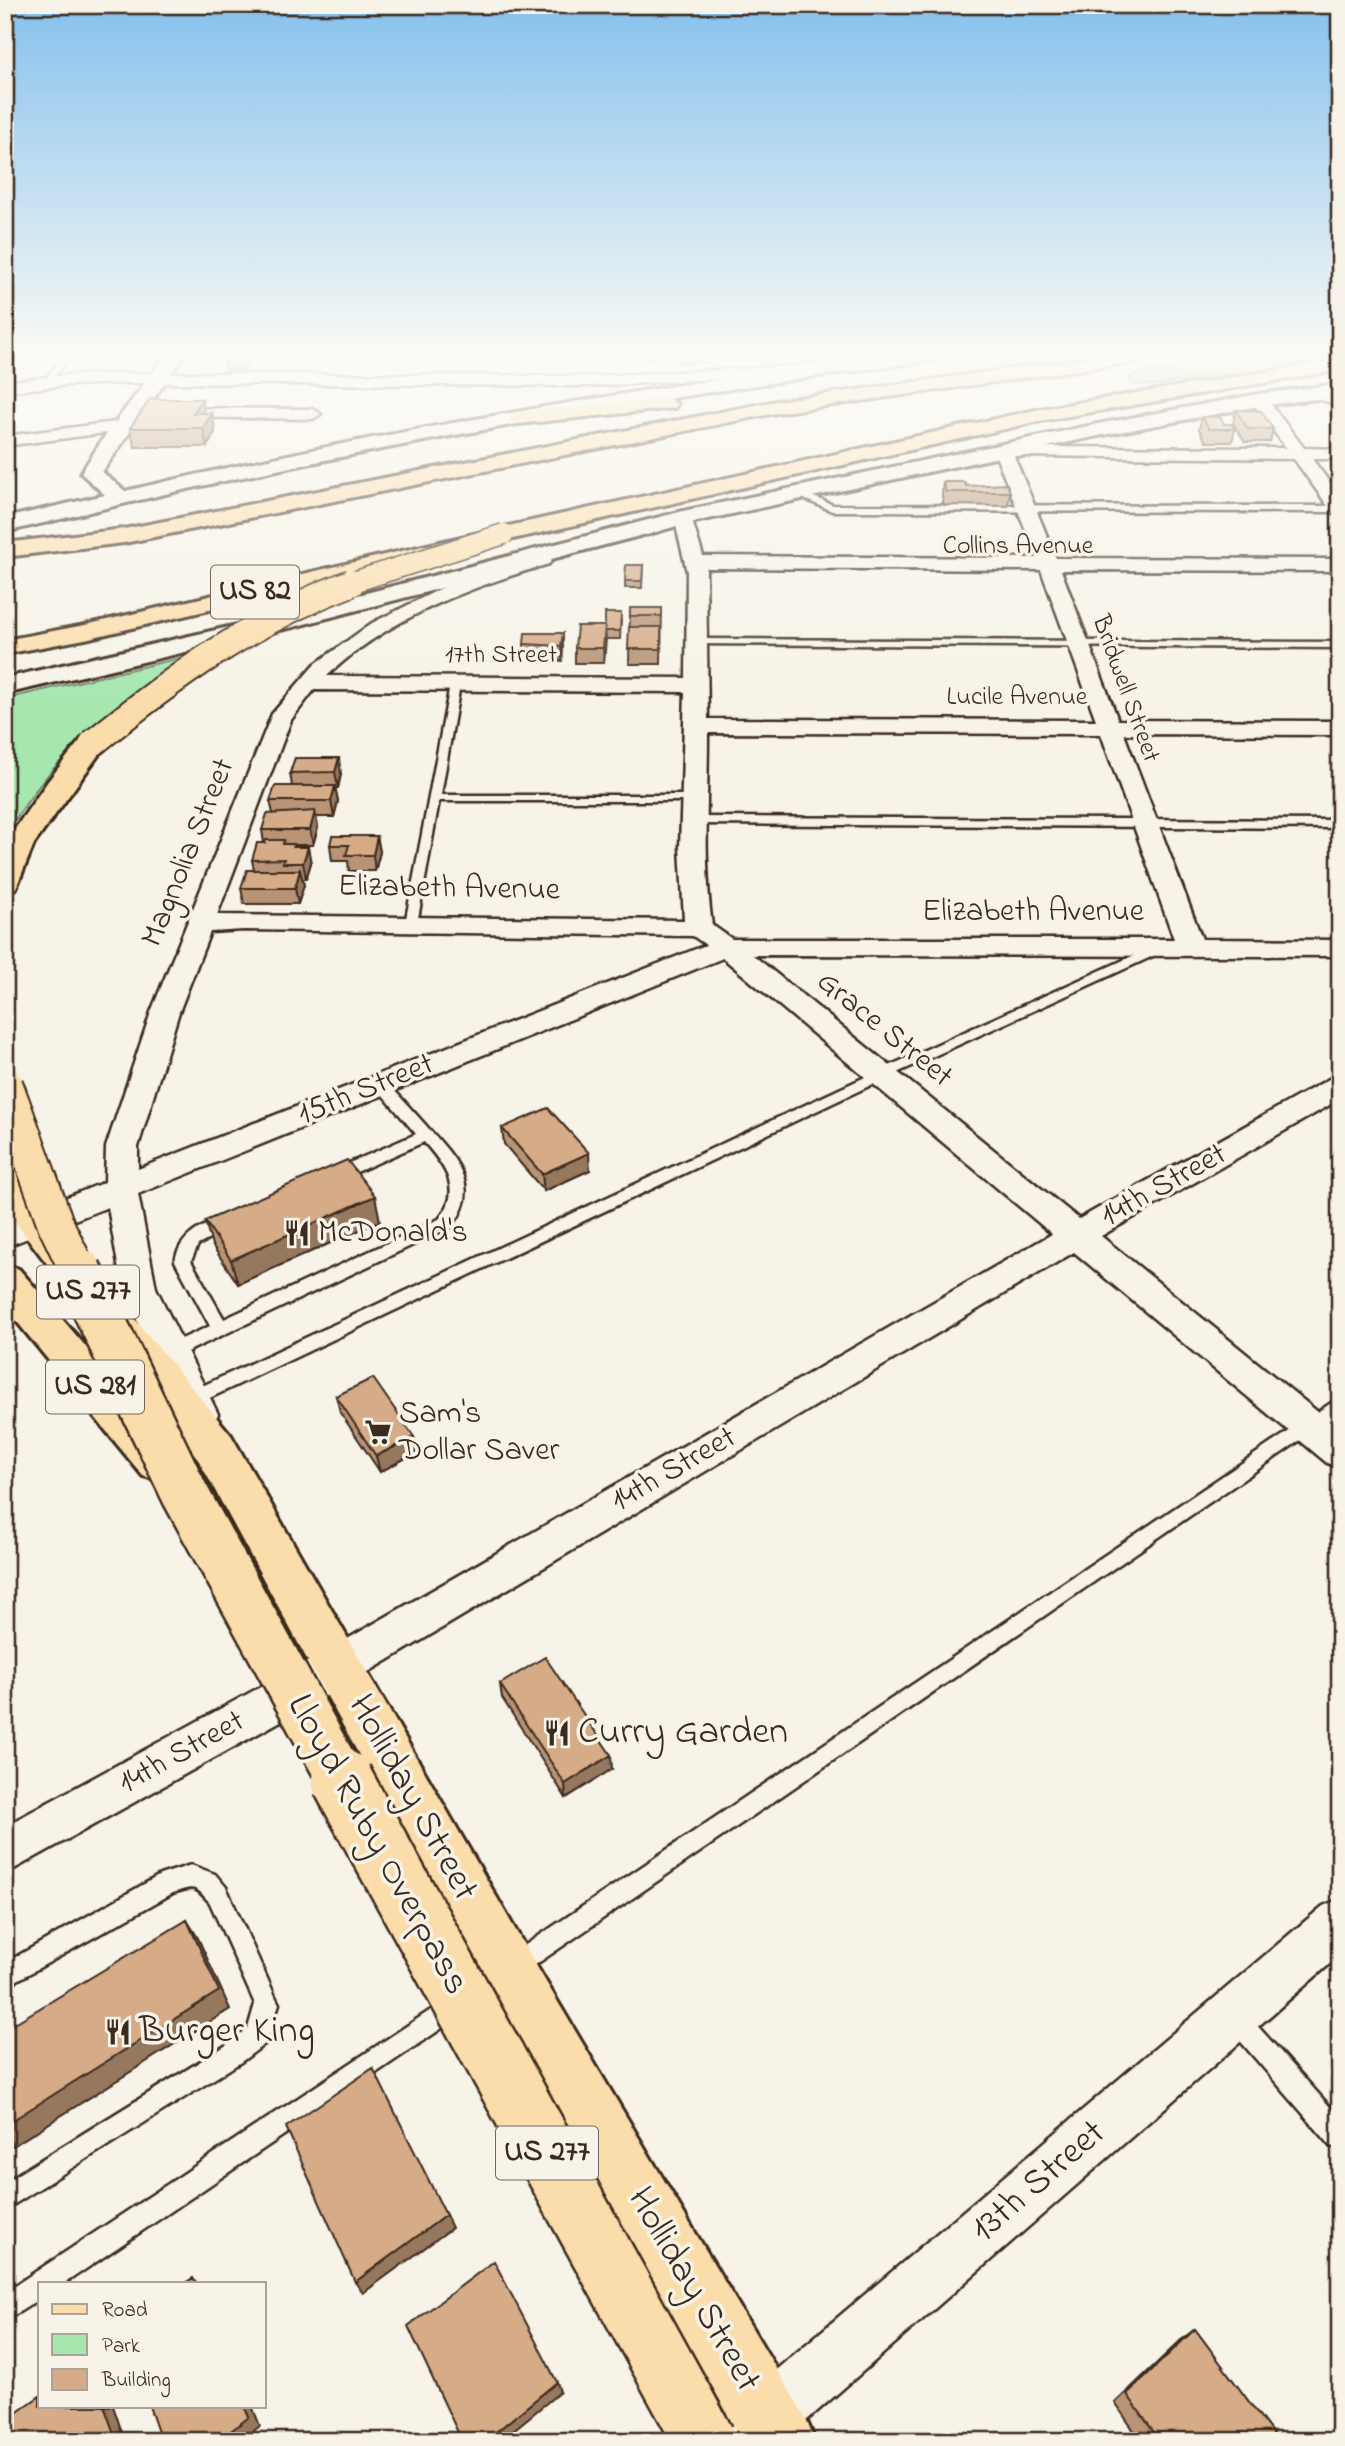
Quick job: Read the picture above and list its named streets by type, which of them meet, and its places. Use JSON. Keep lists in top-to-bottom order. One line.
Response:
{"streets":{"main road":["US 82","US 277","US 281","Holliday Street","Lloyd Ruby Overpass"],"street":["Collins Avenue","17th Street","Bridwell Street","Lucile Avenue","Magnolia Street","Elizabeth Avenue","Grace Street","15th Street","14th Street","13th Street"]},"crossings":[["Collins Avenue","Bridwell Street"],["17th Street","Magnolia Street"],["Bridwell Street","Lucile Avenue"],["Bridwell Street","Elizabeth Avenue"],["Magnolia Street","Elizabeth Avenue"],["Magnolia Street","15th Street"],["Magnolia Street","Holliday Street"],["Elizabeth Avenue","Grace Street"],["Elizabeth Avenue","15th Street"],["Grace Street","15th Street"],["Grace Street","14th Street"],["15th Street","Holliday Street"],["14th Street","Holliday Street"],["US 277","Lloyd Ruby Overpass"],["Holliday Street","13th Street"]],"places":{"restaurant":["McDonald's","Curry Garden","Burger King"],"supermarket":["Sam's Dollar Saver"]},"legend":["Road","Park","Building"]}
